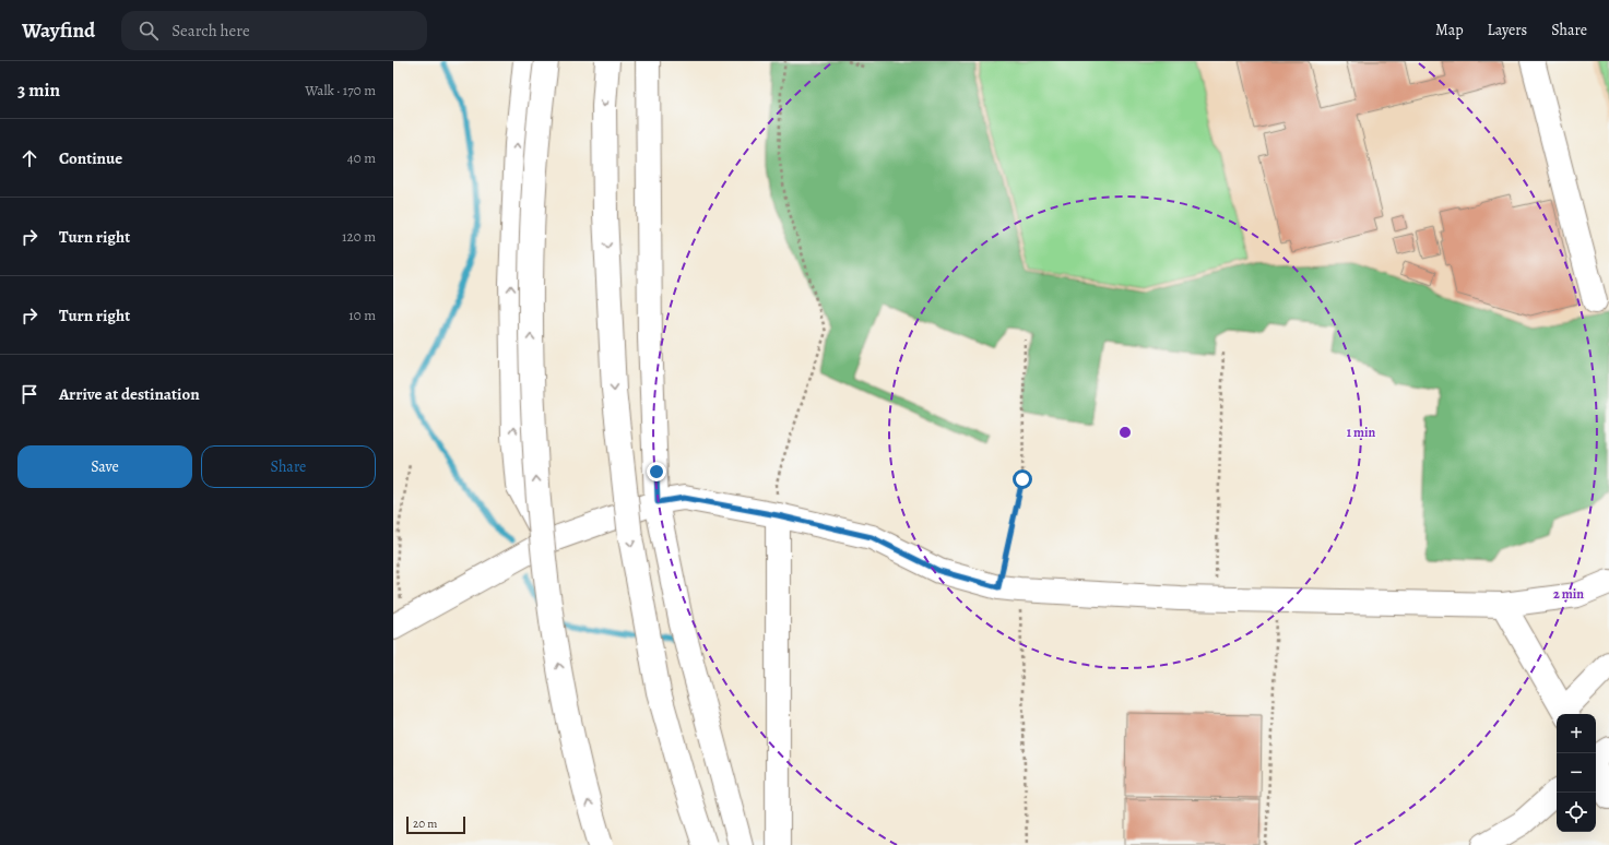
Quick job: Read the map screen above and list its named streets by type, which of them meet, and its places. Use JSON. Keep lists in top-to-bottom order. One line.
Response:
{"scale_bar":"20 m","page":{"header":"Wayfind","search":"Search here","nav":["Map","Layers","Share"],"heading":["3 min","Walk · 170 m"],"list":[["Continue","40 m"],["Turn right","120 m"],["Turn right","10 m"],"Arrive at destination"],"buttons":["Save","Share"],"map_buttons":["+","−"],"scale":"20 m"},"rings":["1 min","2 min"]}
